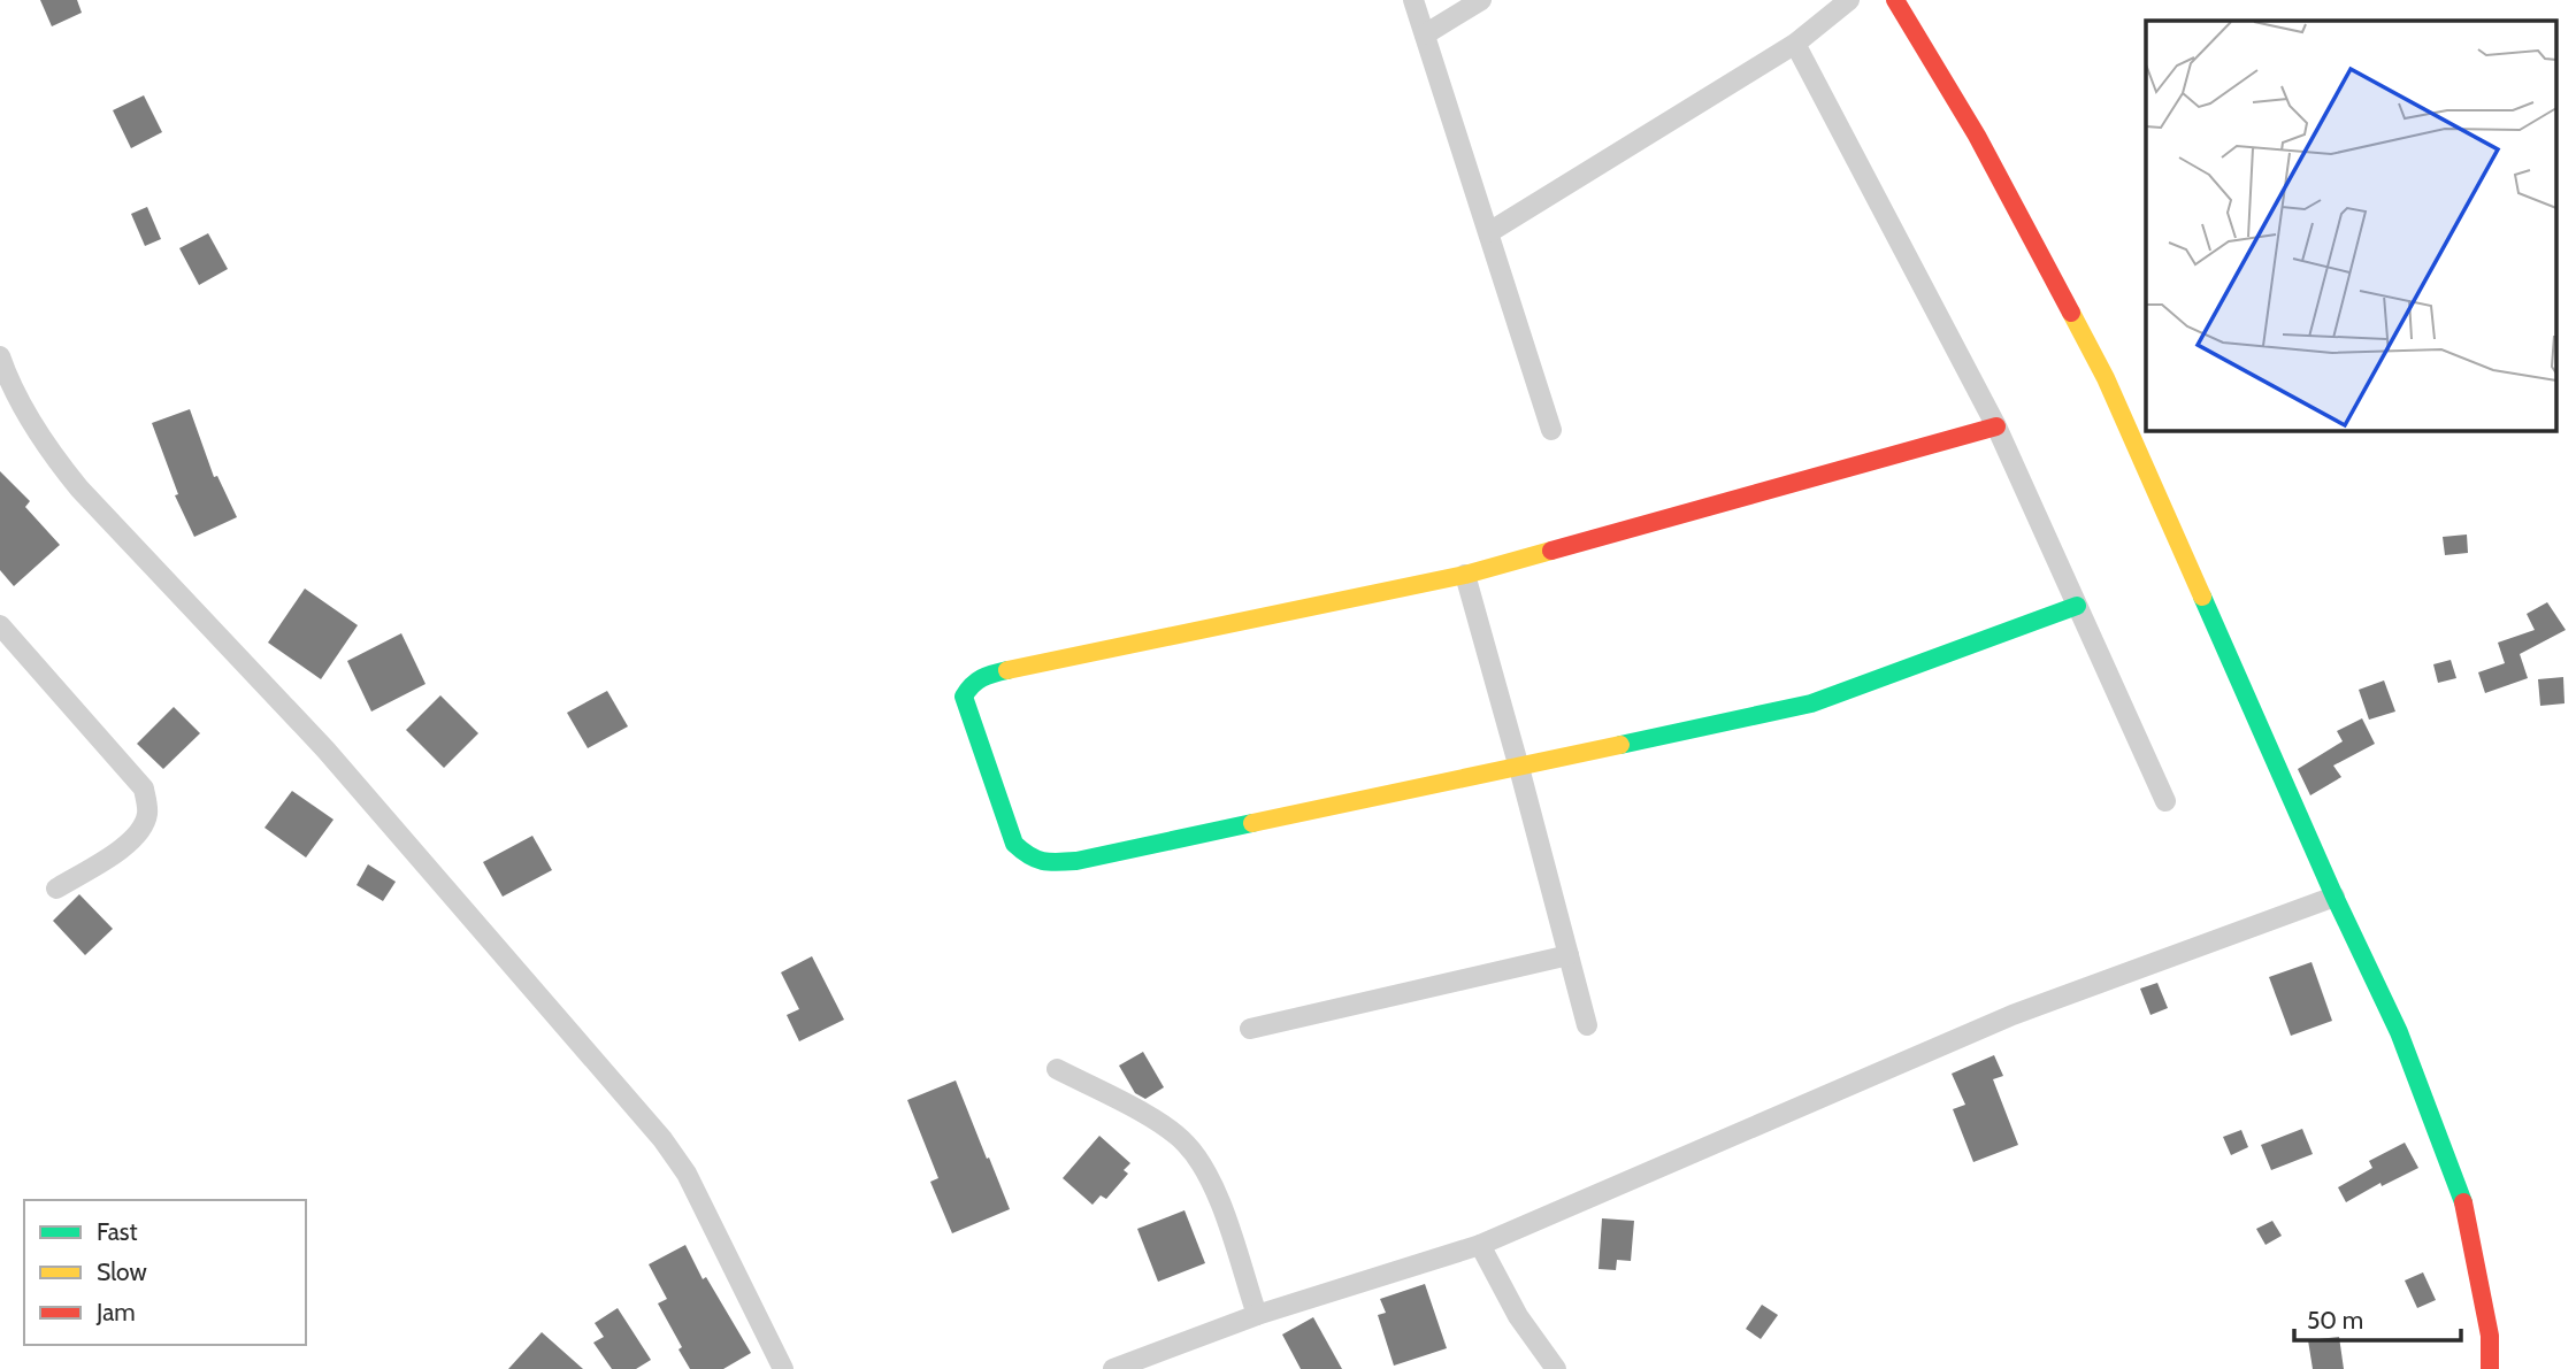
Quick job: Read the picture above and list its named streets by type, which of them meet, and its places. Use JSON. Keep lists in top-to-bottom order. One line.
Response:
{"legend":["Fast","Slow","Jam"],"scale_bar":"50 m"}
